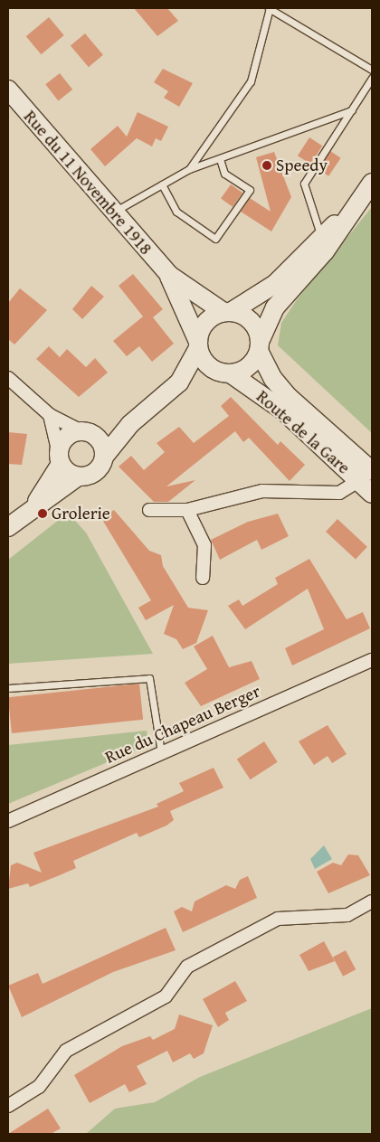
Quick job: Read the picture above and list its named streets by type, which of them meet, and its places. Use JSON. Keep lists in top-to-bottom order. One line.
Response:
{"streets":{"street":["Rue du 11 Novembre 1918","Route de la Gare","Rue du Chapeau Berger"]},"crossings":[["Rue du 11 Novembre 1918","Route de la Gare"]],"places":["Speedy","Grolerie"]}
